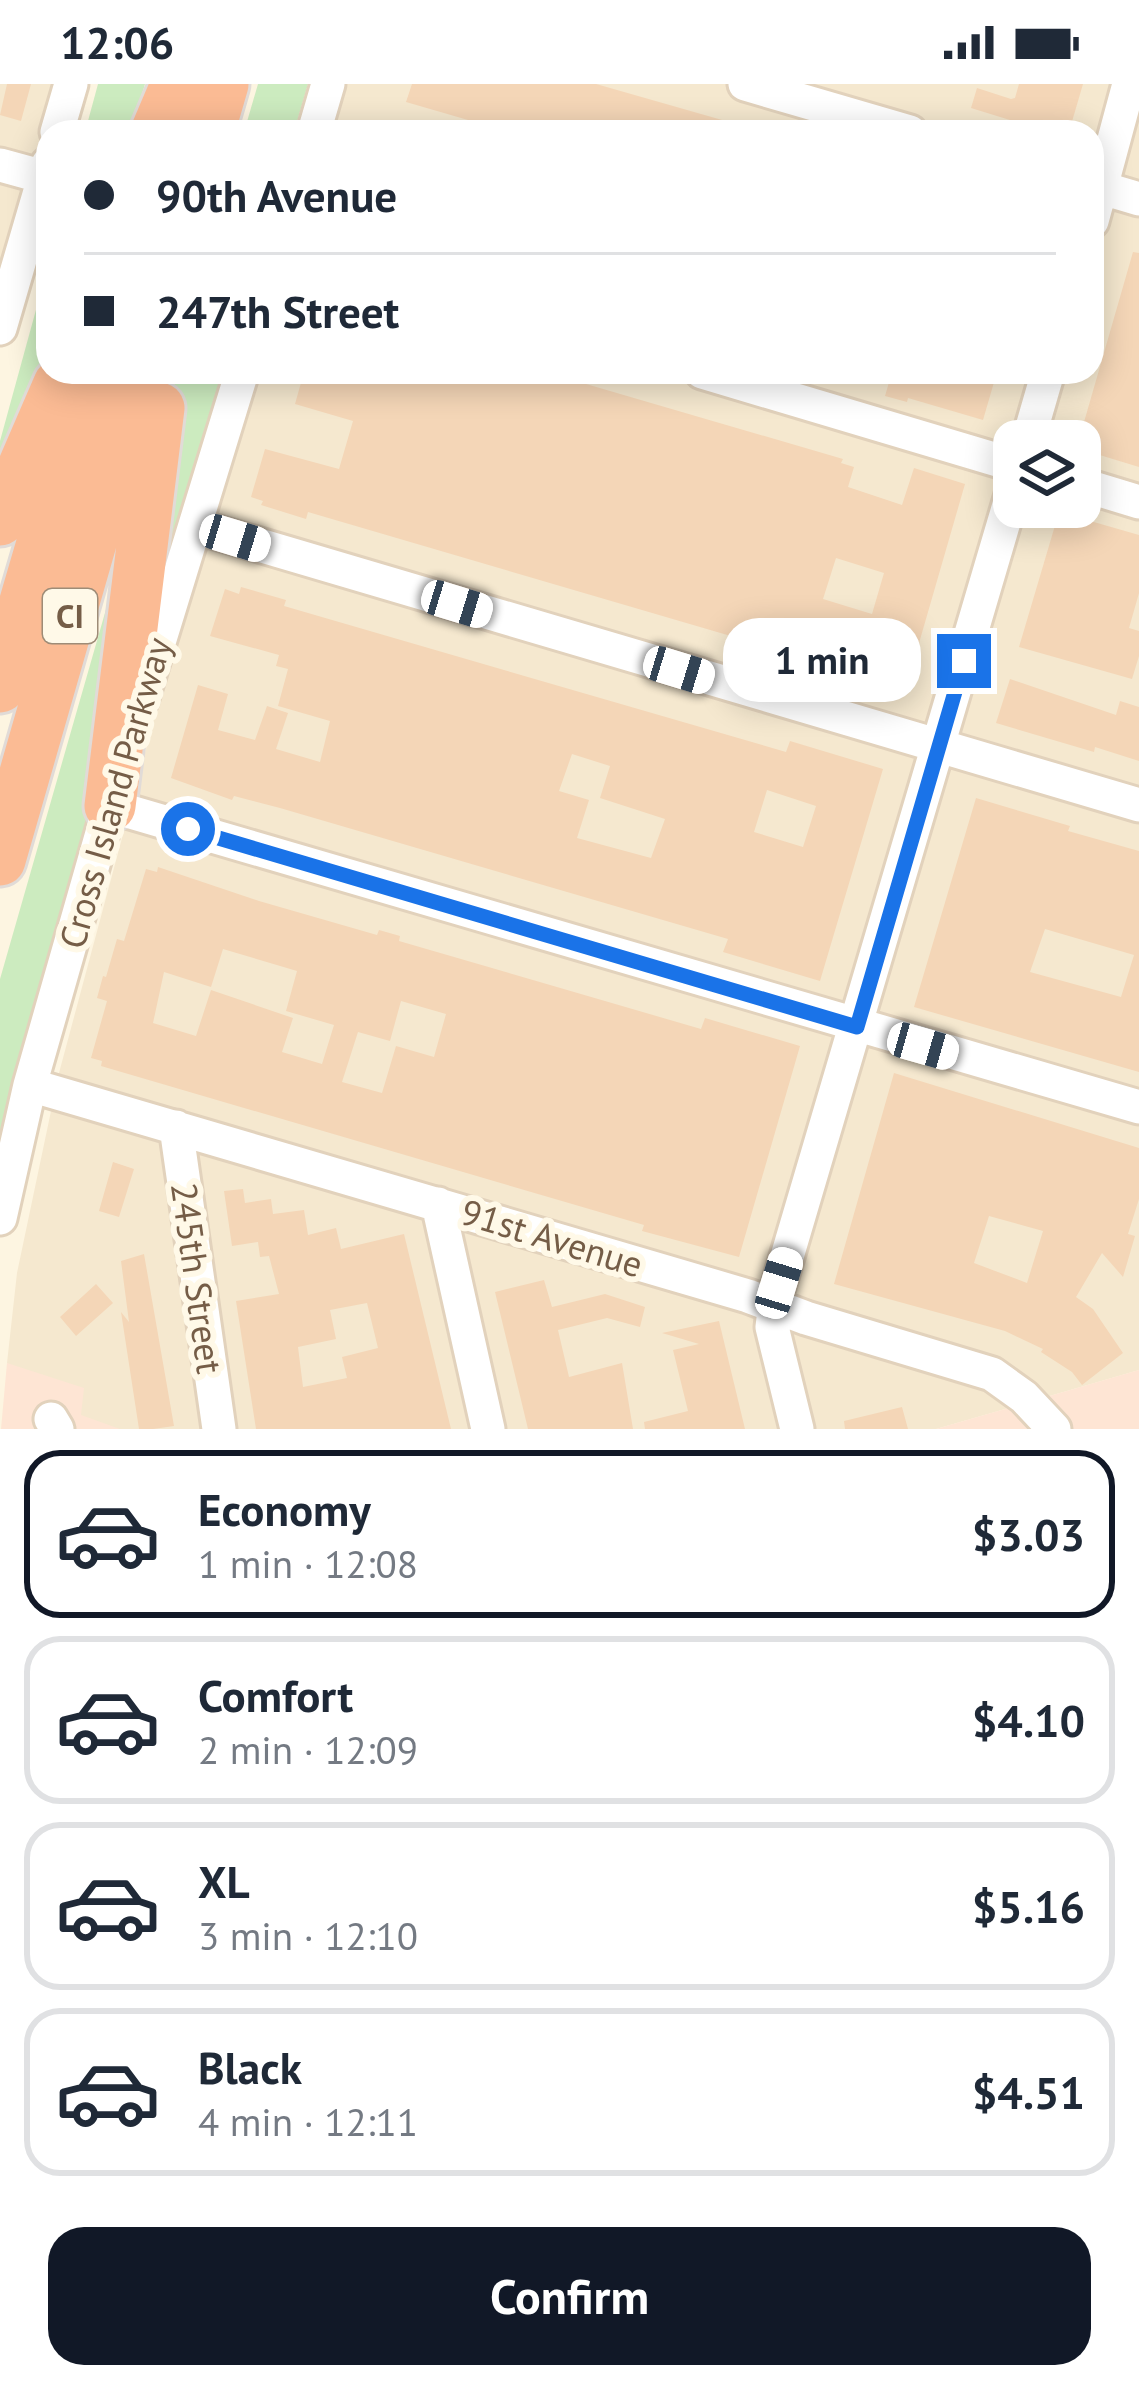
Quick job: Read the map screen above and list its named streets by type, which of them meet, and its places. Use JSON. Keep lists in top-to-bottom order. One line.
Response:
{"streets":{"highway":["CI"],"street":["Cross Island Parkway","91st Avenue","245th Street"]},"crossings":[["Cross Island Parkway","91st Avenue"],["91st Avenue","245th Street"]],"page":{"status":"12:06","banner":["90th Avenue","247th Street"],"bubble":"1 min","list":[{"name":"Economy","note":"1 min · 12:08","value":"$3.03"},{"name":"Comfort","note":"2 min · 12:09","value":"$4.10"},{"name":"XL","note":"3 min · 12:10","value":"$5.16"},{"name":"Black","note":"4 min · 12:11","value":"$4.51"}],"buttons":"Confirm"}}
